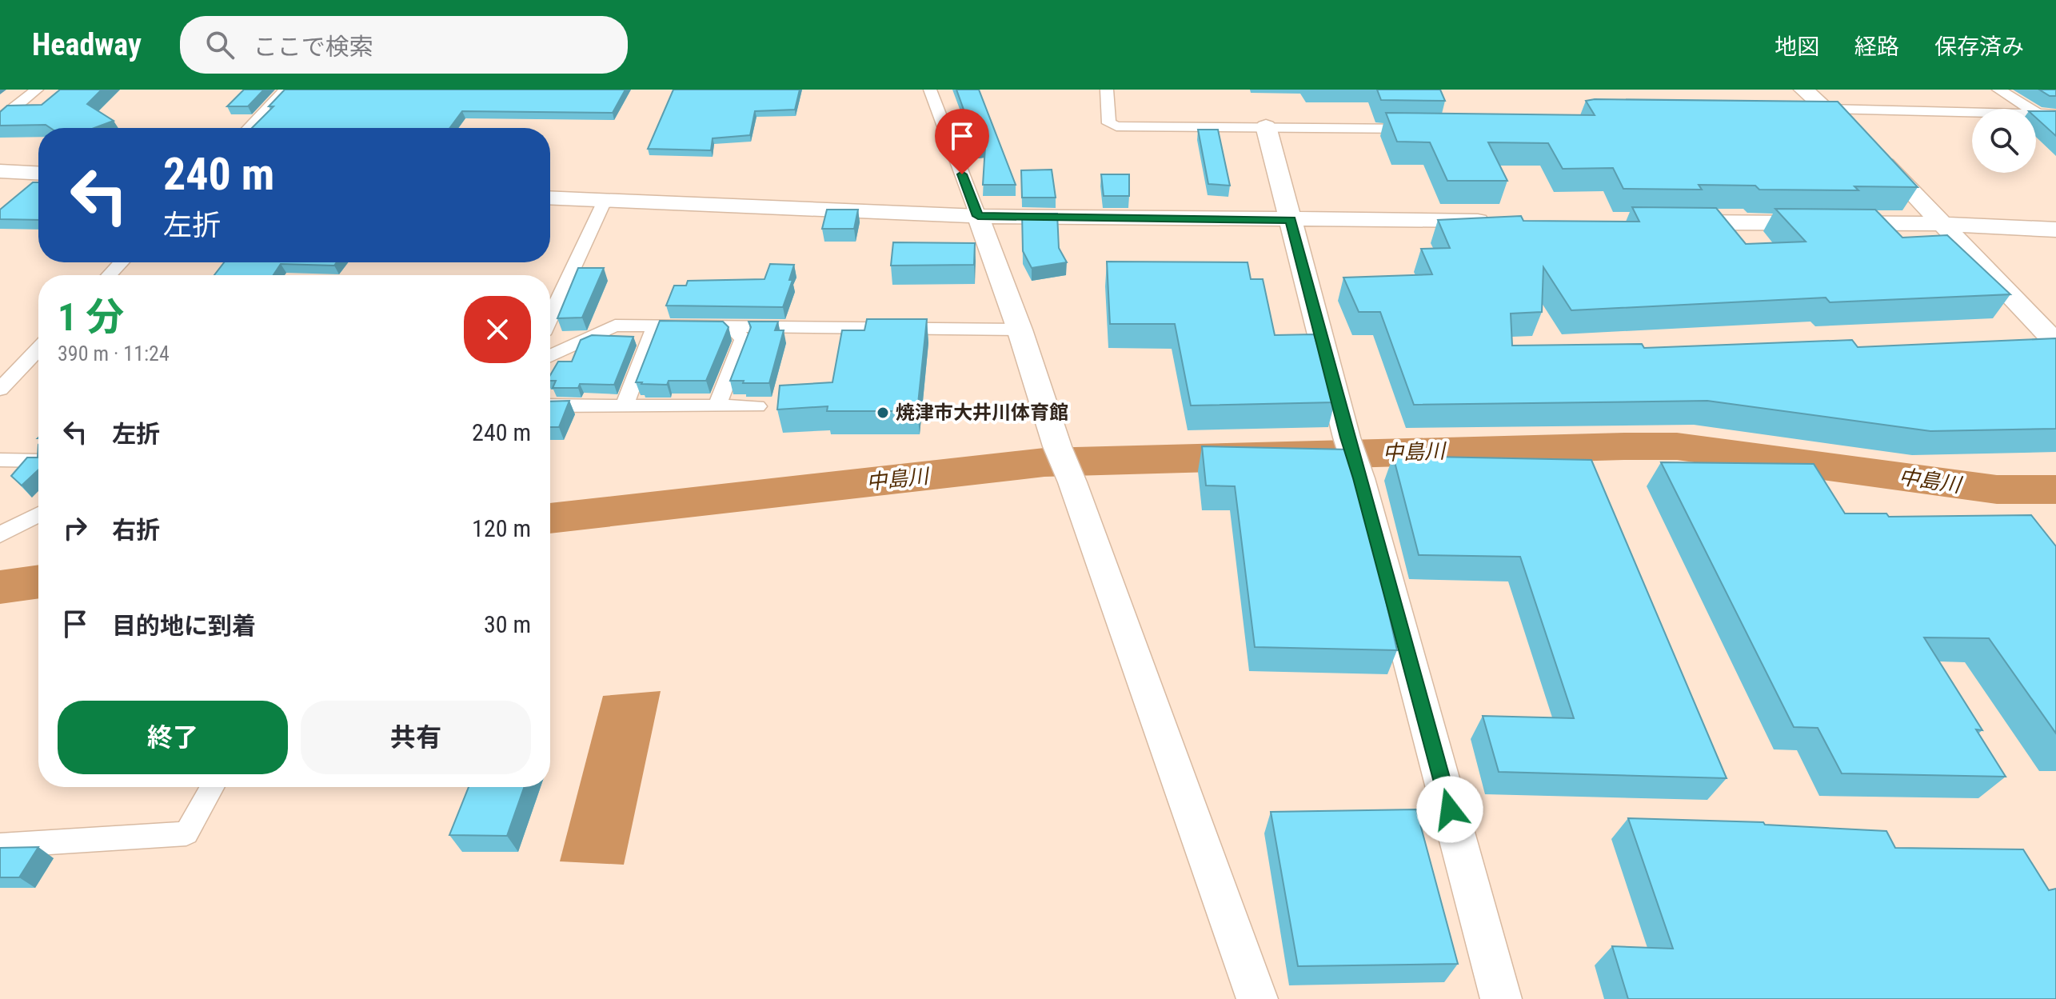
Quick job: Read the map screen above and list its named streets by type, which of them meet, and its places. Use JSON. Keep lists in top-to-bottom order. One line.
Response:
{"water":["中島川"],"places":["焼津市大井川体育館"],"page":{"header":"Headway","search":"ここで検索","nav":["地図","経路","保存済み"],"turn":["240 m","左折"],"heading":["1 分","390 m · 11:24"],"list":[{"name":"左折","value":"240 m"},{"name":"右折","value":"120 m"},{"name":"目的地に到着","value":"30 m"}],"buttons":["終了","共有"]}}
